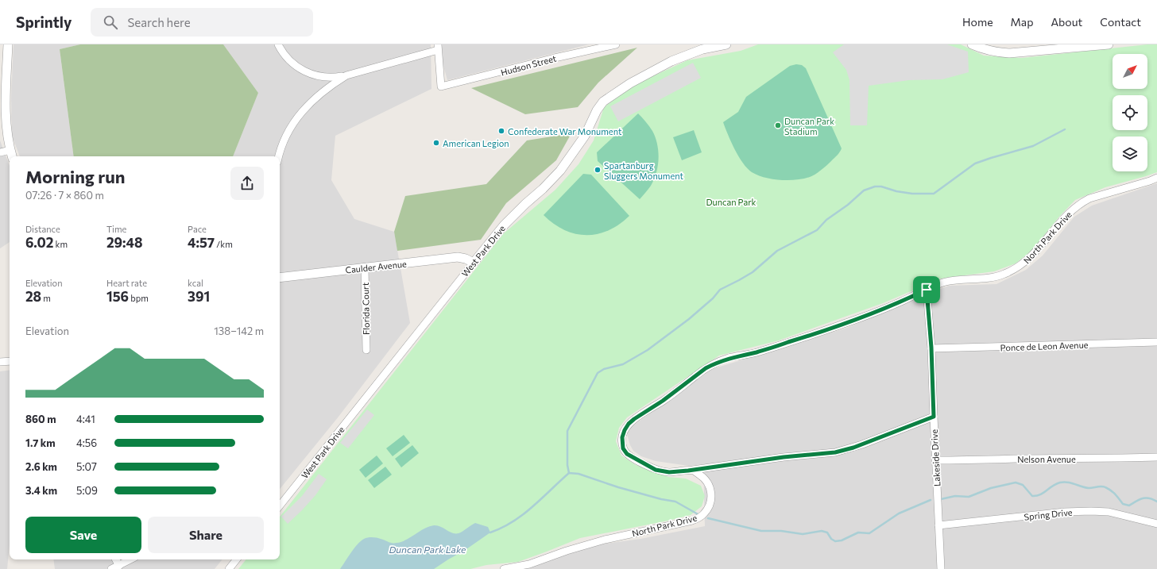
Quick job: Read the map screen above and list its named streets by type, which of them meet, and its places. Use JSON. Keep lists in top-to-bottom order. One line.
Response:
{"streets":{"street":["Hudson Street","North Park Drive","West Park Drive","Caulder Avenue","Florida Court","Ponce de Leon Avenue","Lakeside Drive","Nelson Avenue","Spring Drive"]},"crossings":[["North Park Drive","Lakeside Drive"],["West Park Drive","Caulder Avenue"],["Caulder Avenue","Florida Court"],["Ponce de Leon Avenue","Lakeside Drive"],["Lakeside Drive","Nelson Avenue"],["Lakeside Drive","Spring Drive"]],"water":["Duncan Park Lake"],"parks":["Duncan Park"],"places":["Duncan Park Stadium","Confederate War Monument","American Legion","Spartanburg Sluggers Monument"],"north":"top right","page":{"header":"Sprintly","search":"Search here","nav":["Home","Map","About","Contact"],"heading":["Morning run","07:26 · 7 × 860 m"],"stats":[["Distance","6.02 km"],["Time","29:48"],["Pace","4:57 /km"],["Elevation","28 m"],["Heart rate","156 bpm"],["kcal","391"]],"chart":["Elevation","138–142 m"],"list":[{"name":"860 m","note":"4:41"},{"name":"1.7 km","note":"4:56"},{"name":"2.6 km","note":"5:07"},{"name":"3.4 km","note":"5:09"}],"buttons":["Save","Share"]}}
